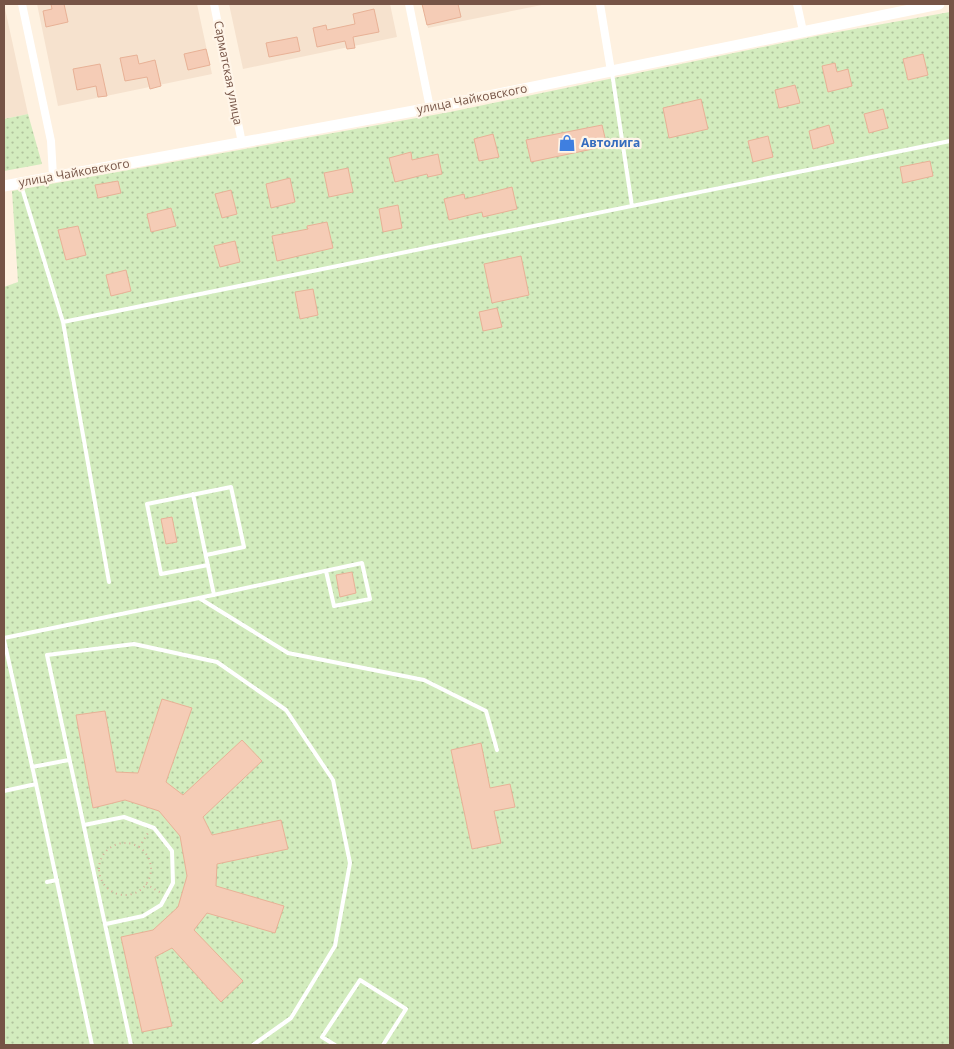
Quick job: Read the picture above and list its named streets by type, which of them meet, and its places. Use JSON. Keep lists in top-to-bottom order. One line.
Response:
{"streets":{"street":["Сарматская улица","улица Чайковского"]},"crossings":[["Сарматская улица","улица Чайковского"]],"places":{"shop":["Автолига"]}}
